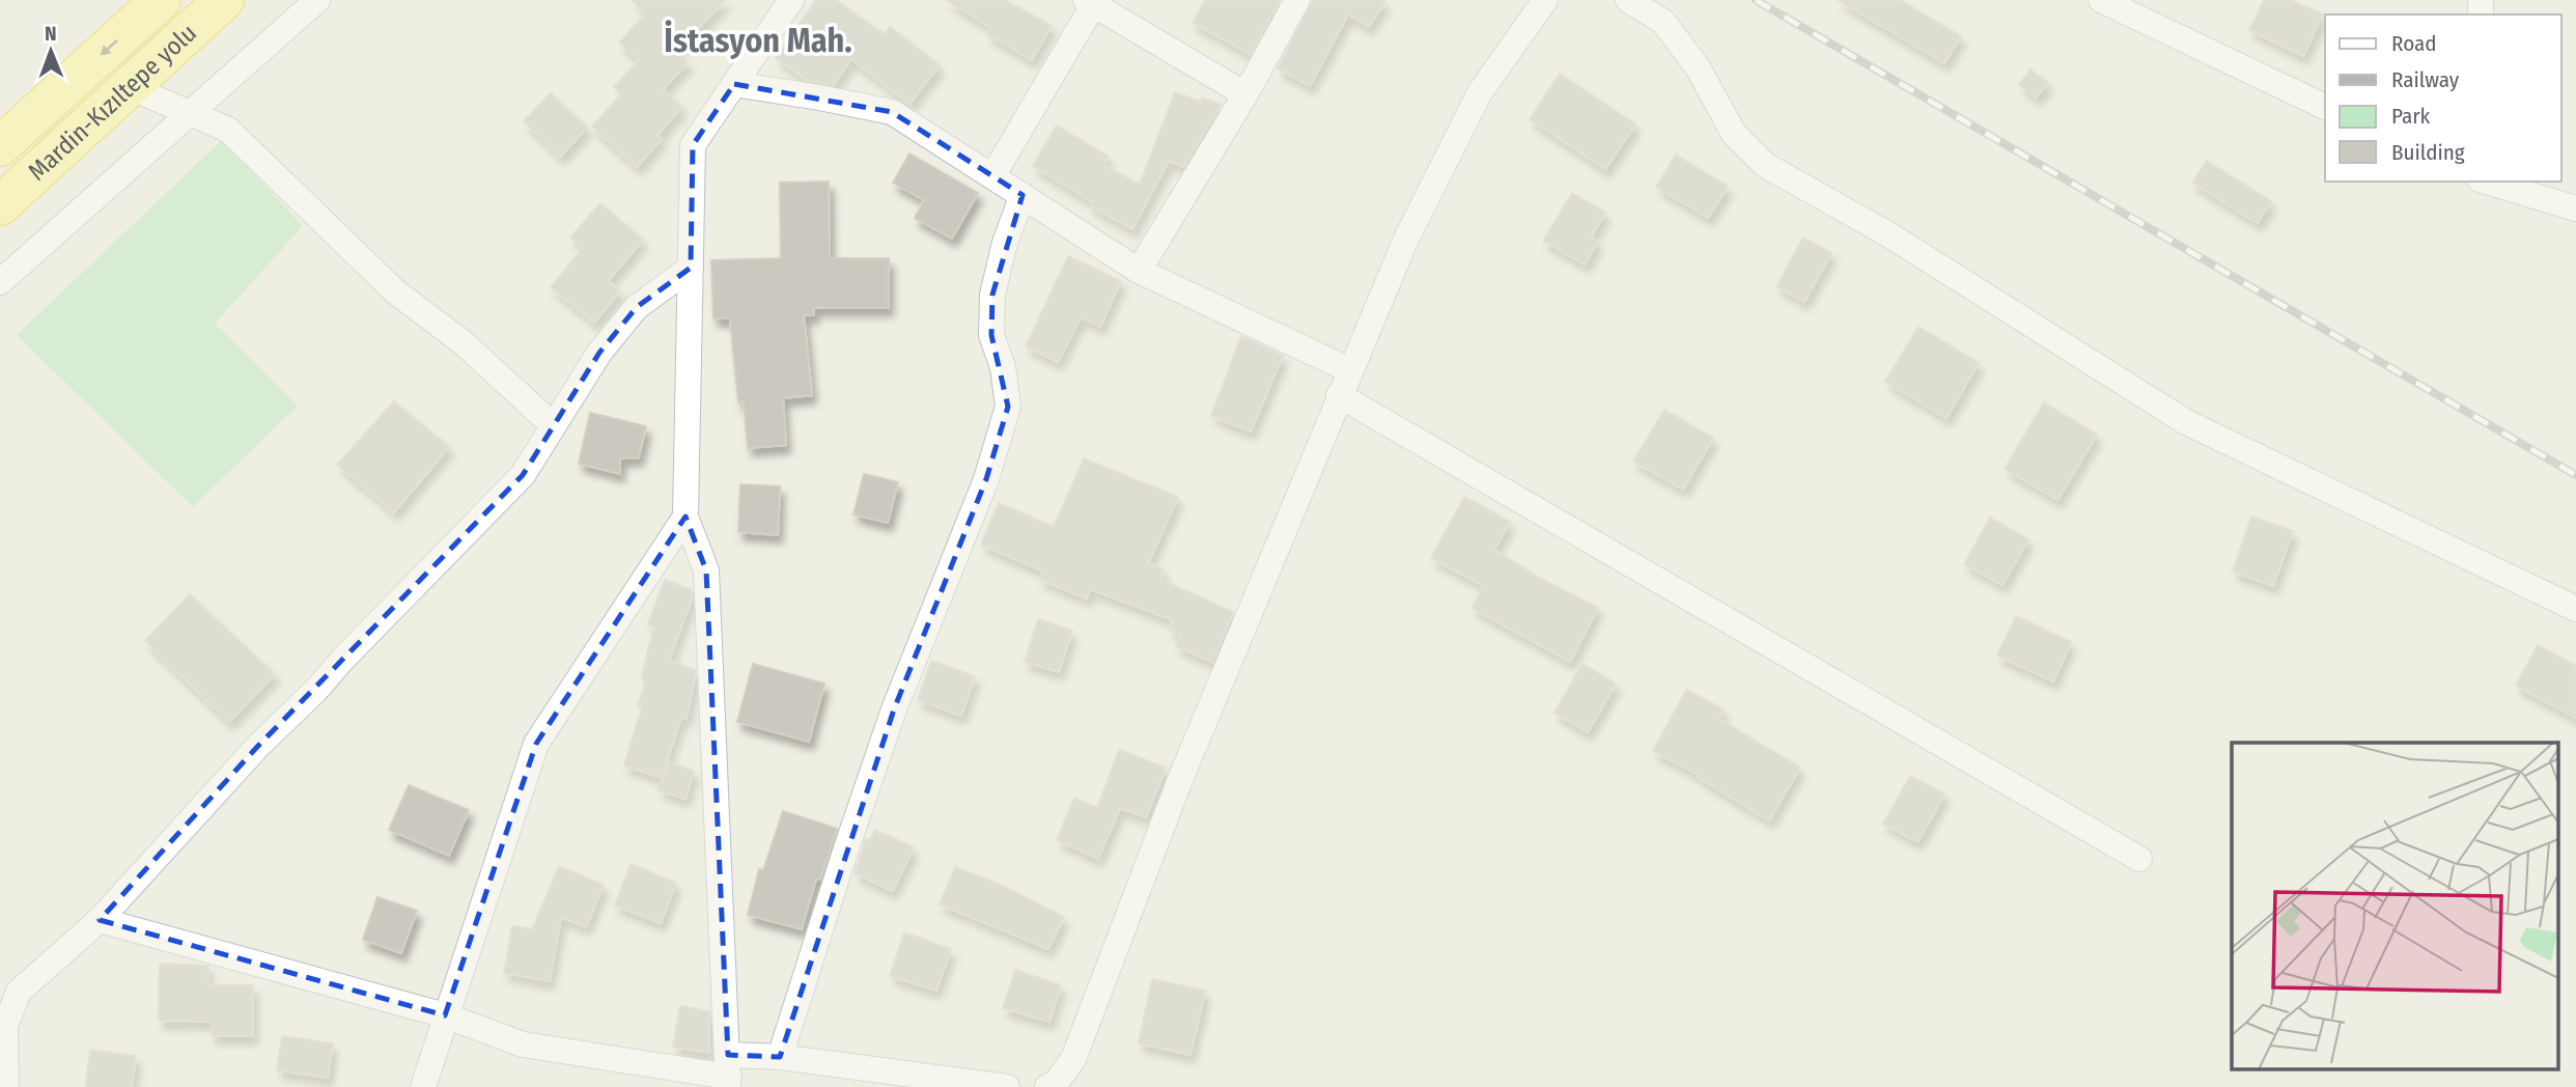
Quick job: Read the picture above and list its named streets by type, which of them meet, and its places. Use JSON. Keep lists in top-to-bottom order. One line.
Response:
{"streets":{"highway":["Mardin-Kızıltepe yolu"]},"districts":["İstasyon Mah."],"legend":["Road","Railway","Park","Building"],"north":"top"}
